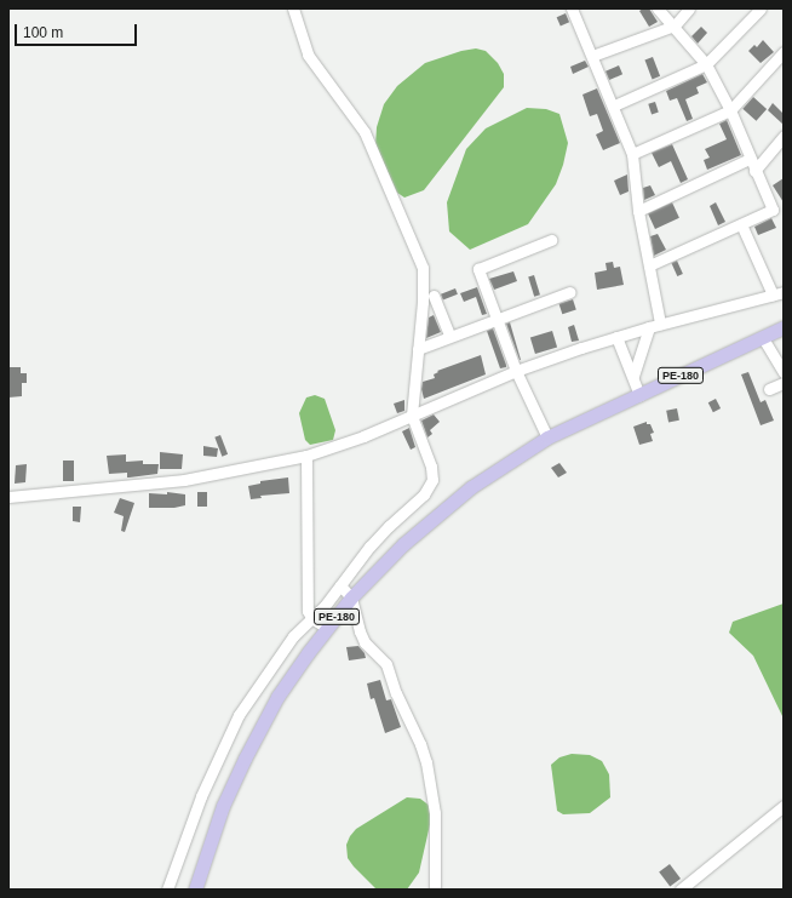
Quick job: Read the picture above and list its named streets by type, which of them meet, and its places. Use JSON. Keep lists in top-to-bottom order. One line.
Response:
{"streets":{"main road":["PE-180"]},"scale_bar":"100 m"}
